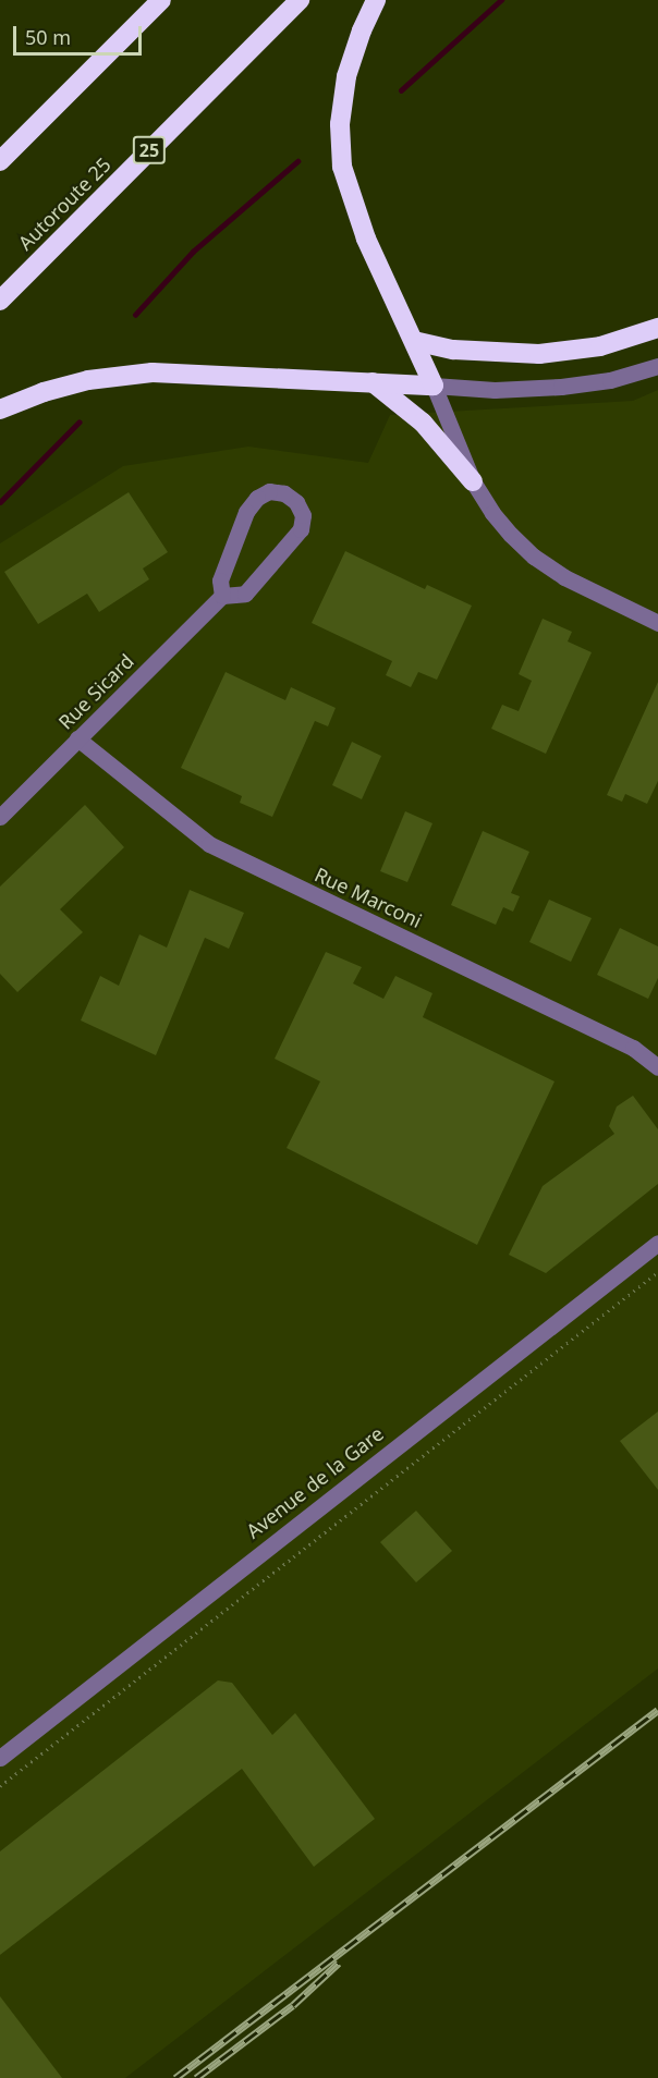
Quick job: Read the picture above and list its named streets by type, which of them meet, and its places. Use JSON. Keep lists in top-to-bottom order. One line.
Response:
{"streets":{"highway":["25","Autoroute 25"],"street":["Rue Sicard","Rue Marconi","Avenue de la Gare"]},"crossings":[["Rue Sicard","Rue Marconi"]],"scale_bar":"50 m"}
